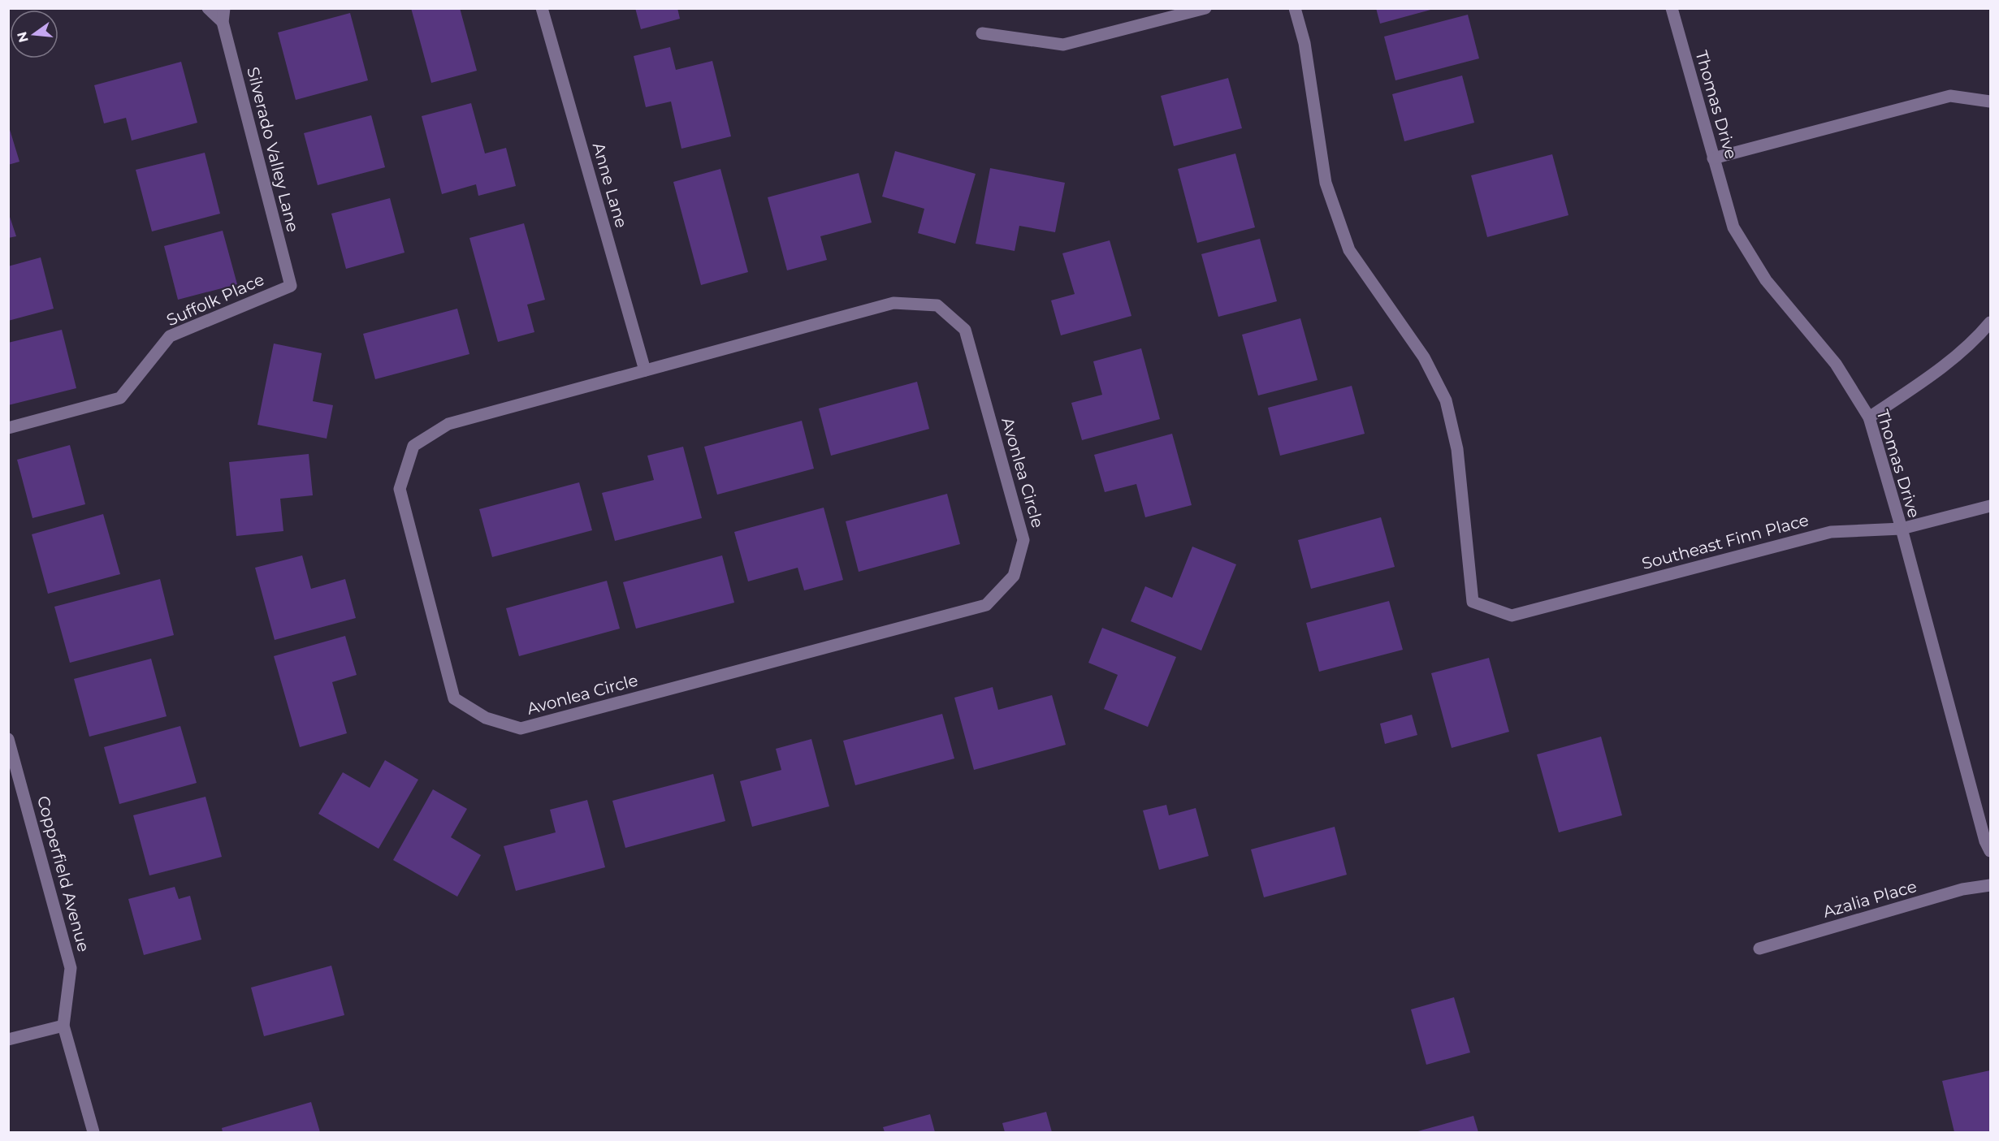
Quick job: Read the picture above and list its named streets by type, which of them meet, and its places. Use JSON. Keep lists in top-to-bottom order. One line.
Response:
{"streets":{"street":["Thomas Drive","Silverado Valley Lane","Anne Lane","Suffolk Place","Avonlea Circle","Southeast Finn Place","Copperfield Avenue","Azalia Place"]},"crossings":[["Thomas Drive","Southeast Finn Place"],["Silverado Valley Lane","Suffolk Place"],["Anne Lane","Avonlea Circle"]],"north":"left"}
